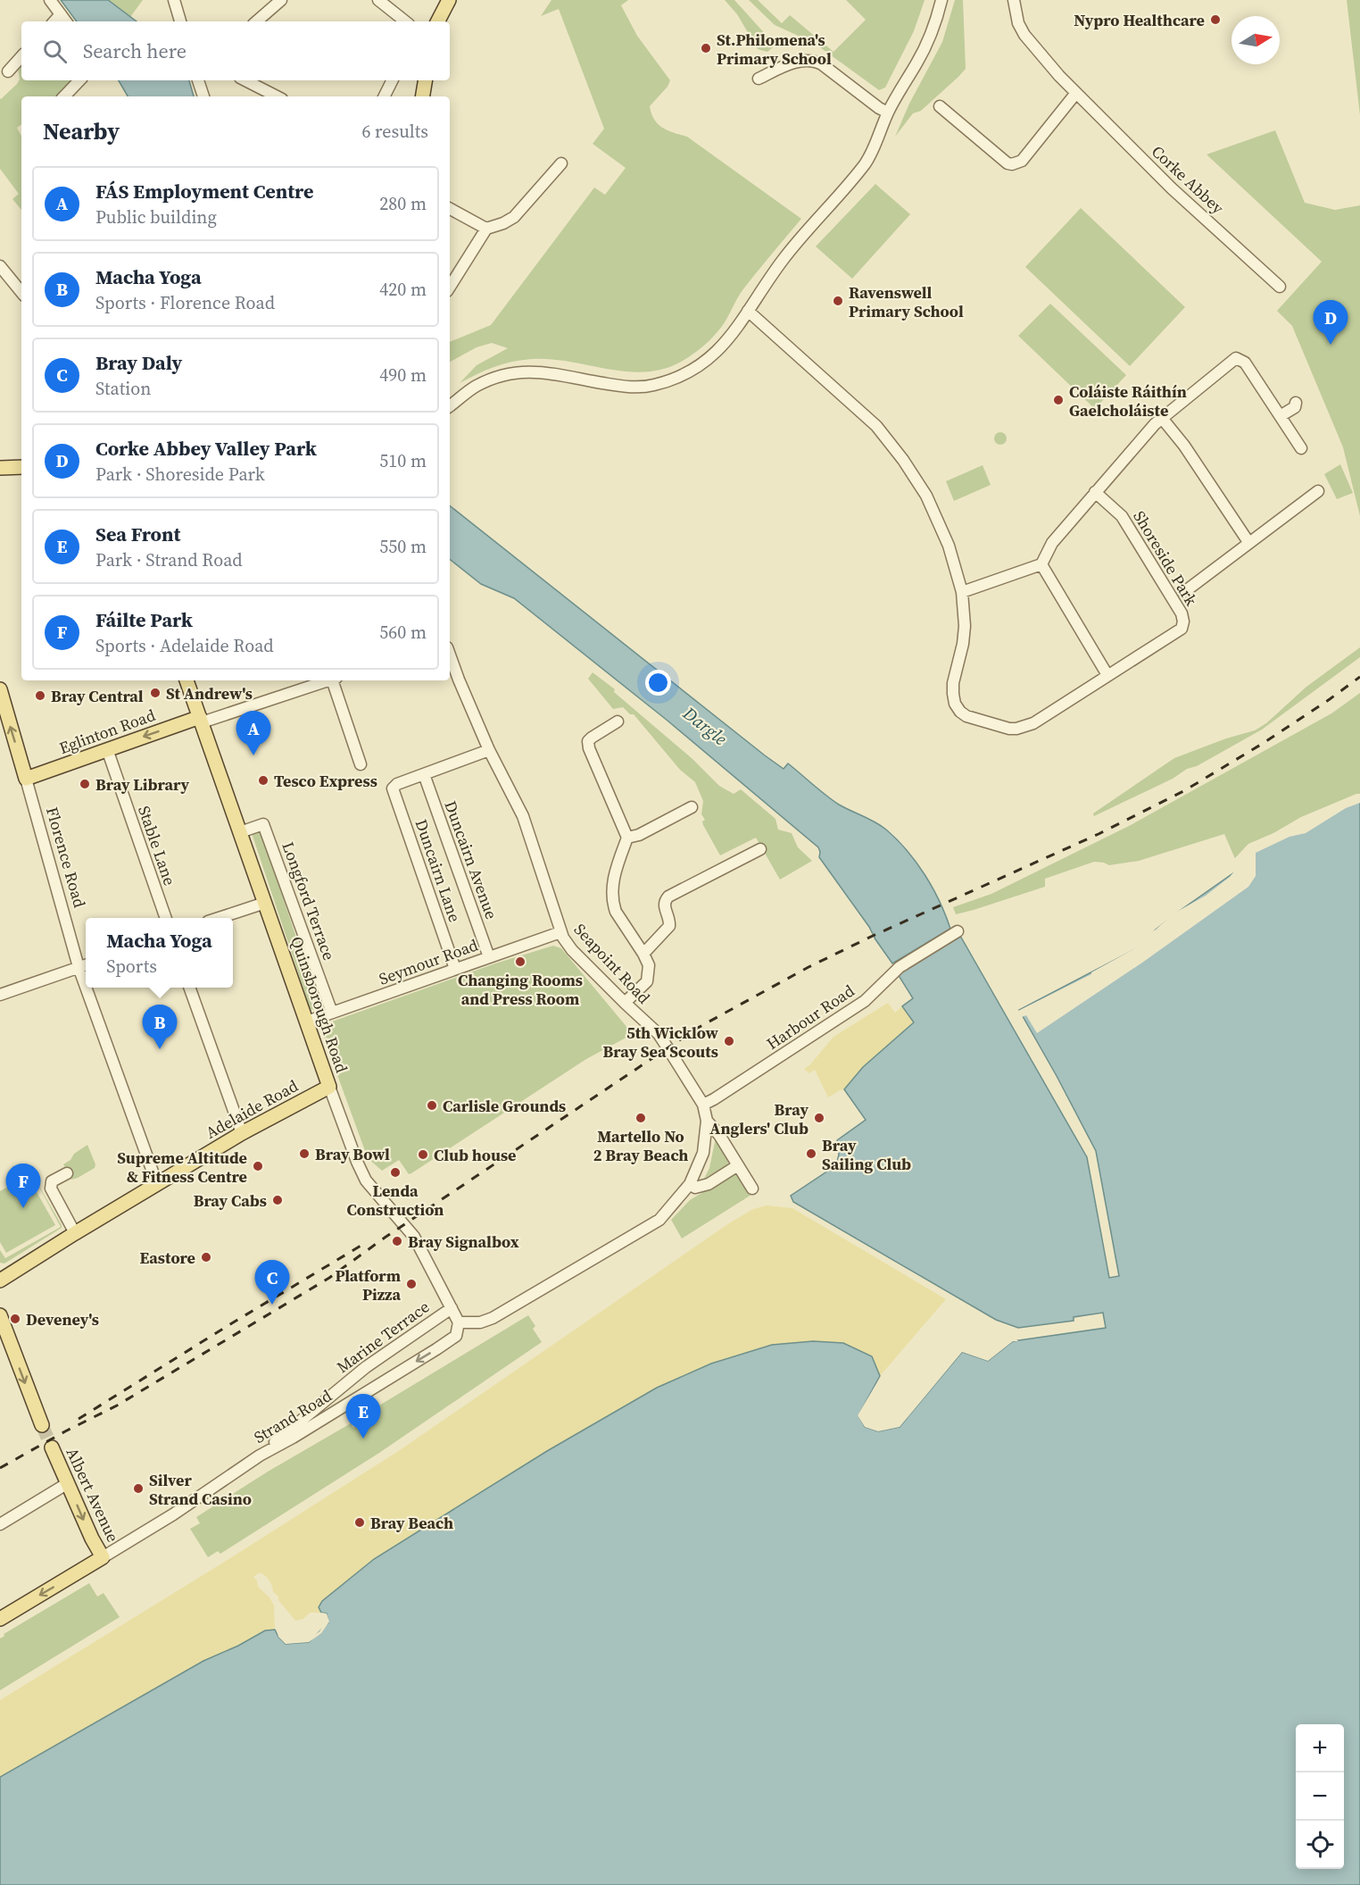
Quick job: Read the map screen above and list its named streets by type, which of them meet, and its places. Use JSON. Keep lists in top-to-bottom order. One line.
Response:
{"streets":{"main road":["Eglinton Road","Florence Road","Quinsborough Road","Adelaide Road","Strand Road","Albert Avenue"],"street":["Corke Abbey","Shoreside Park","Stable Lane","Duncairn Avenue","Duncairn Lane","Longford Terrace","Seymour Road","Seapoint Road","Harbour Road","Marine Terrace"]},"crossings":[["Eglinton Road","Stable Lane"],["Eglinton Road","Florence Road"],["Eglinton Road","Quinsborough Road"],["Florence Road","Adelaide Road"],["Duncairn Avenue","Duncairn Lane"],["Duncairn Avenue","Seymour Road"],["Duncairn Lane","Seymour Road"],["Longford Terrace","Seymour Road"],["Longford Terrace","Quinsborough Road"],["Seymour Road","Seapoint Road"],["Seymour Road","Quinsborough Road"],["Seapoint Road","Quinsborough Road"],["Seapoint Road","Harbour Road"],["Seapoint Road","Strand Road"],["Quinsborough Road","Adelaide Road"],["Quinsborough Road","Marine Terrace"],["Quinsborough Road","Strand Road"],["Marine Terrace","Strand Road"],["Strand Road","Albert Avenue"]],"one_way":["Eglinton Road","Strand Road","Albert Avenue"],"water":["Dargle"],"places":["Nypro Healthcare","St.Philomena's Primary School","Ravenswell Primary School","Coláiste Ráithín Gaelcholáiste","St Andrew's","Bray Central","Tesco Express","Bray Library","Changing Rooms and Press Room","5th Wicklow Bray Sea Scouts","Carlisle Grounds","Martello No 2 Bray Beach","Bray Anglers' Club","Bray Bowl","Bray Sailing Club","Club house","Supreme Altitude & Fitness Centre","Lenda Construction","Bray Cabs","Bray Signalbox","Eastore","Platform Pizza","Deveney's","Silver Strand Casino","Bray Beach"],"north":"right","page":{"search":"Search here","heading":["Nearby","6 results"],"list":[{"mark":"A","name":"FÁS Employment Centre","note":"Public building","value":"280 m"},{"mark":"B","name":"Macha Yoga","note":"Sports · Florence Road","value":"420 m"},{"mark":"C","name":"Bray Daly","note":"Station","value":"490 m"},{"mark":"D","name":"Corke Abbey Valley Park","note":"Park · Shoreside Park","value":"510 m"},{"mark":"E","name":"Sea Front","note":"Park · Strand Road","value":"550 m"},{"mark":"F","name":"Fáilte Park","note":"Sports · Adelaide Road","value":"560 m"}],"pins":["D","A","B","F","C","E"],"popup":["Macha Yoga","Sports"],"map_buttons":["+","−"]}}
